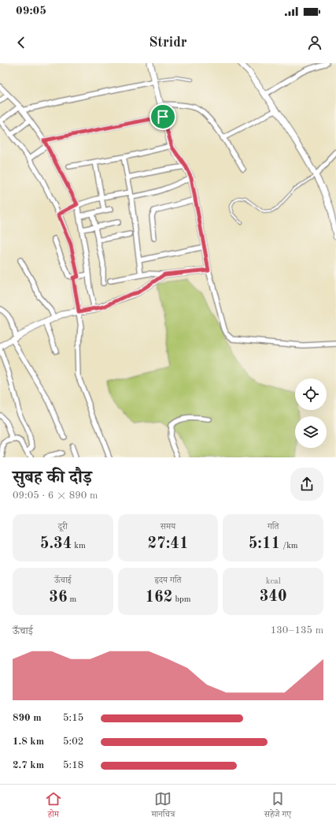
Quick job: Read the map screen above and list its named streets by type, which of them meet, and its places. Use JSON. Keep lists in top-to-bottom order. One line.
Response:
{"page":{"status":"09:05","header":"Stridr","heading":["सुबह की दौड़","09:05 · 6 × 890 m"],"stats":[["दूरी","5.34 km"],["समय","27:41"],["गति","5:11 /km"],["ऊँचाई","36 m"],["हृदय गति","162 bpm"],["kcal","340"]],"chart":["ऊँचाई","130–135 m"],"list":[{"name":"890 m","note":"5:15"},{"name":"1.8 km","note":"5:02"},{"name":"2.7 km","note":"5:18"}],"tabs":["होम","मानचित्र","सहेजे गए"]}}
